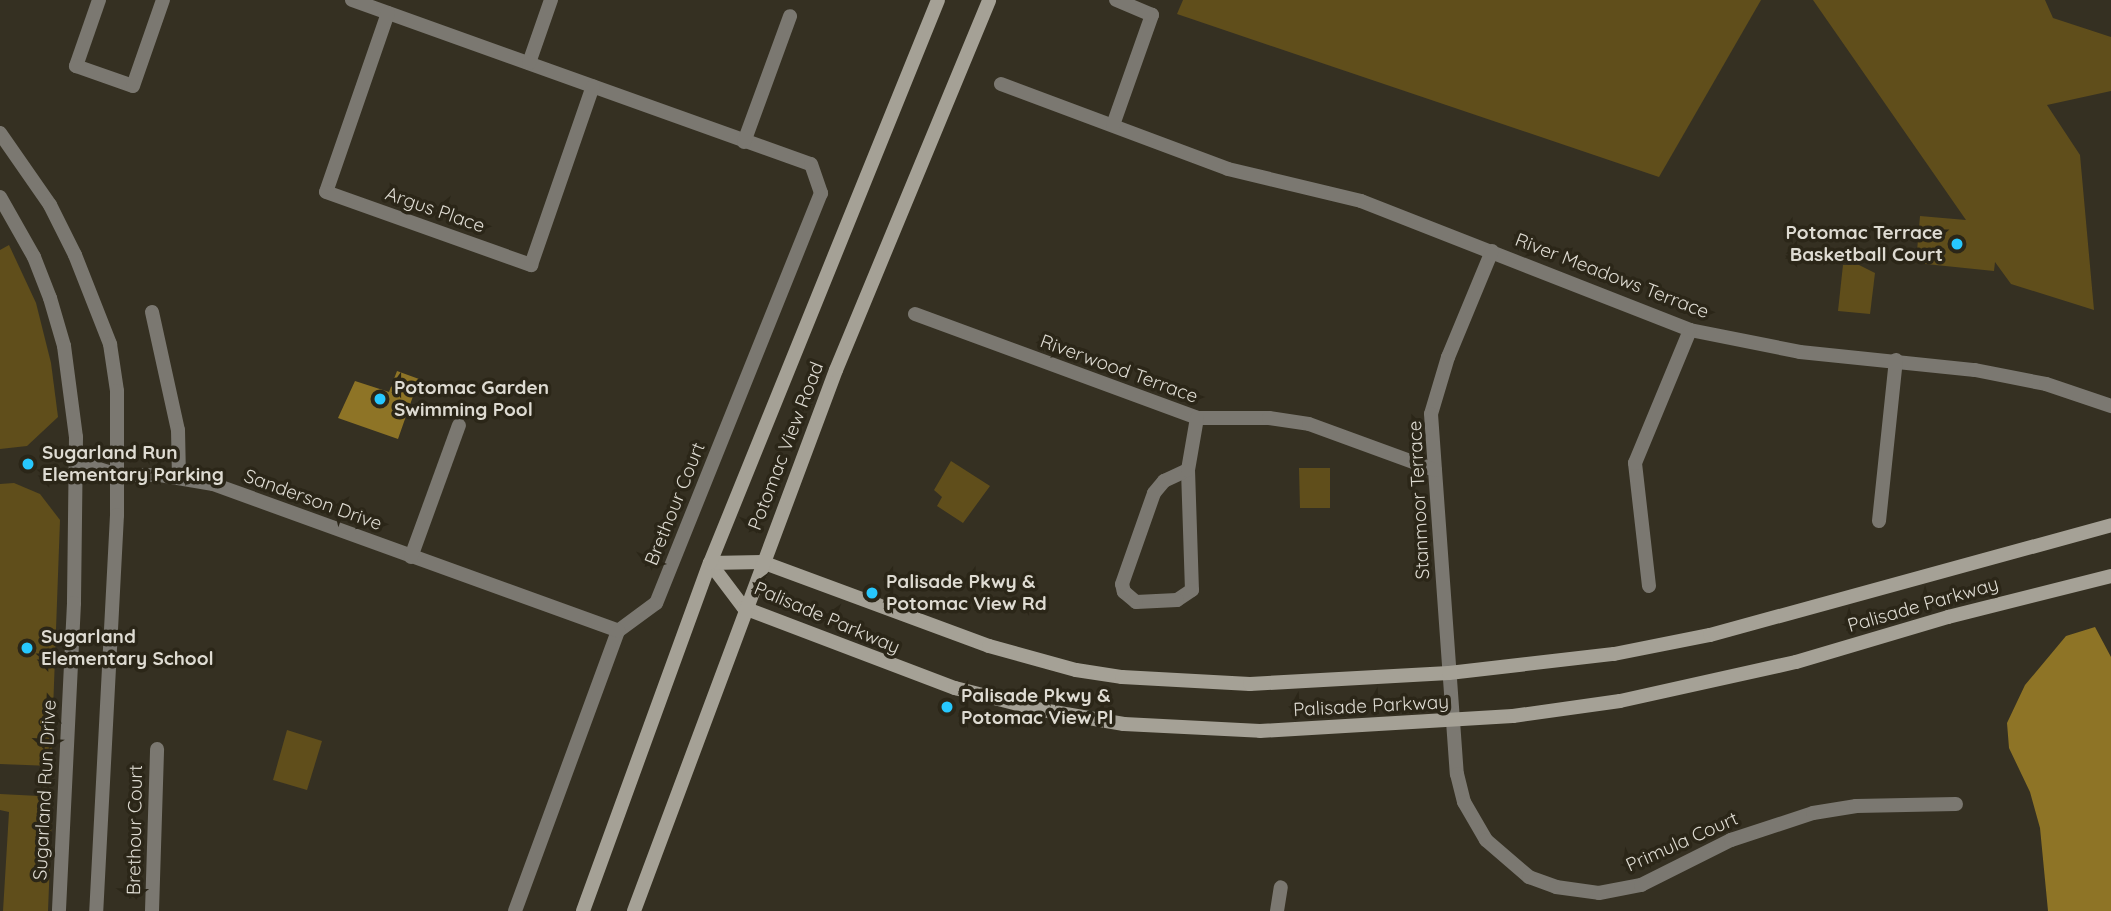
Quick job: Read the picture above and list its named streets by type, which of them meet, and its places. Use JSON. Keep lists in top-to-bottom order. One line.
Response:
{"streets":{"main road":["Potomac View Road","Palisade Parkway"],"street":["Argus Place","River Meadows Terrace","Riverwood Terrace","Sanderson Drive","Stanmoor Terrace","Brethour Court","Sugarland Run Drive","Primula Court"]},"crossings":[["Argus Place","Brethour Court"],["River Meadows Terrace","Stanmoor Terrace"],["Riverwood Terrace","Stanmoor Terrace"],["Potomac View Road","Palisade Parkway"],["Sanderson Drive","Brethour Court"],["Stanmoor Terrace","Palisade Parkway"],["Stanmoor Terrace","Primula Court"],["Palisade Parkway","Primula Court"]],"places":["Potomac Terrace Basketball Court","Potomac Garden Swimming Pool","Sugarland Run Elementary Parking","Palisade Pkwy & Potomac View Rd","Sugarland Elementary School","Palisade Pkwy & Potomac View Pl"]}
